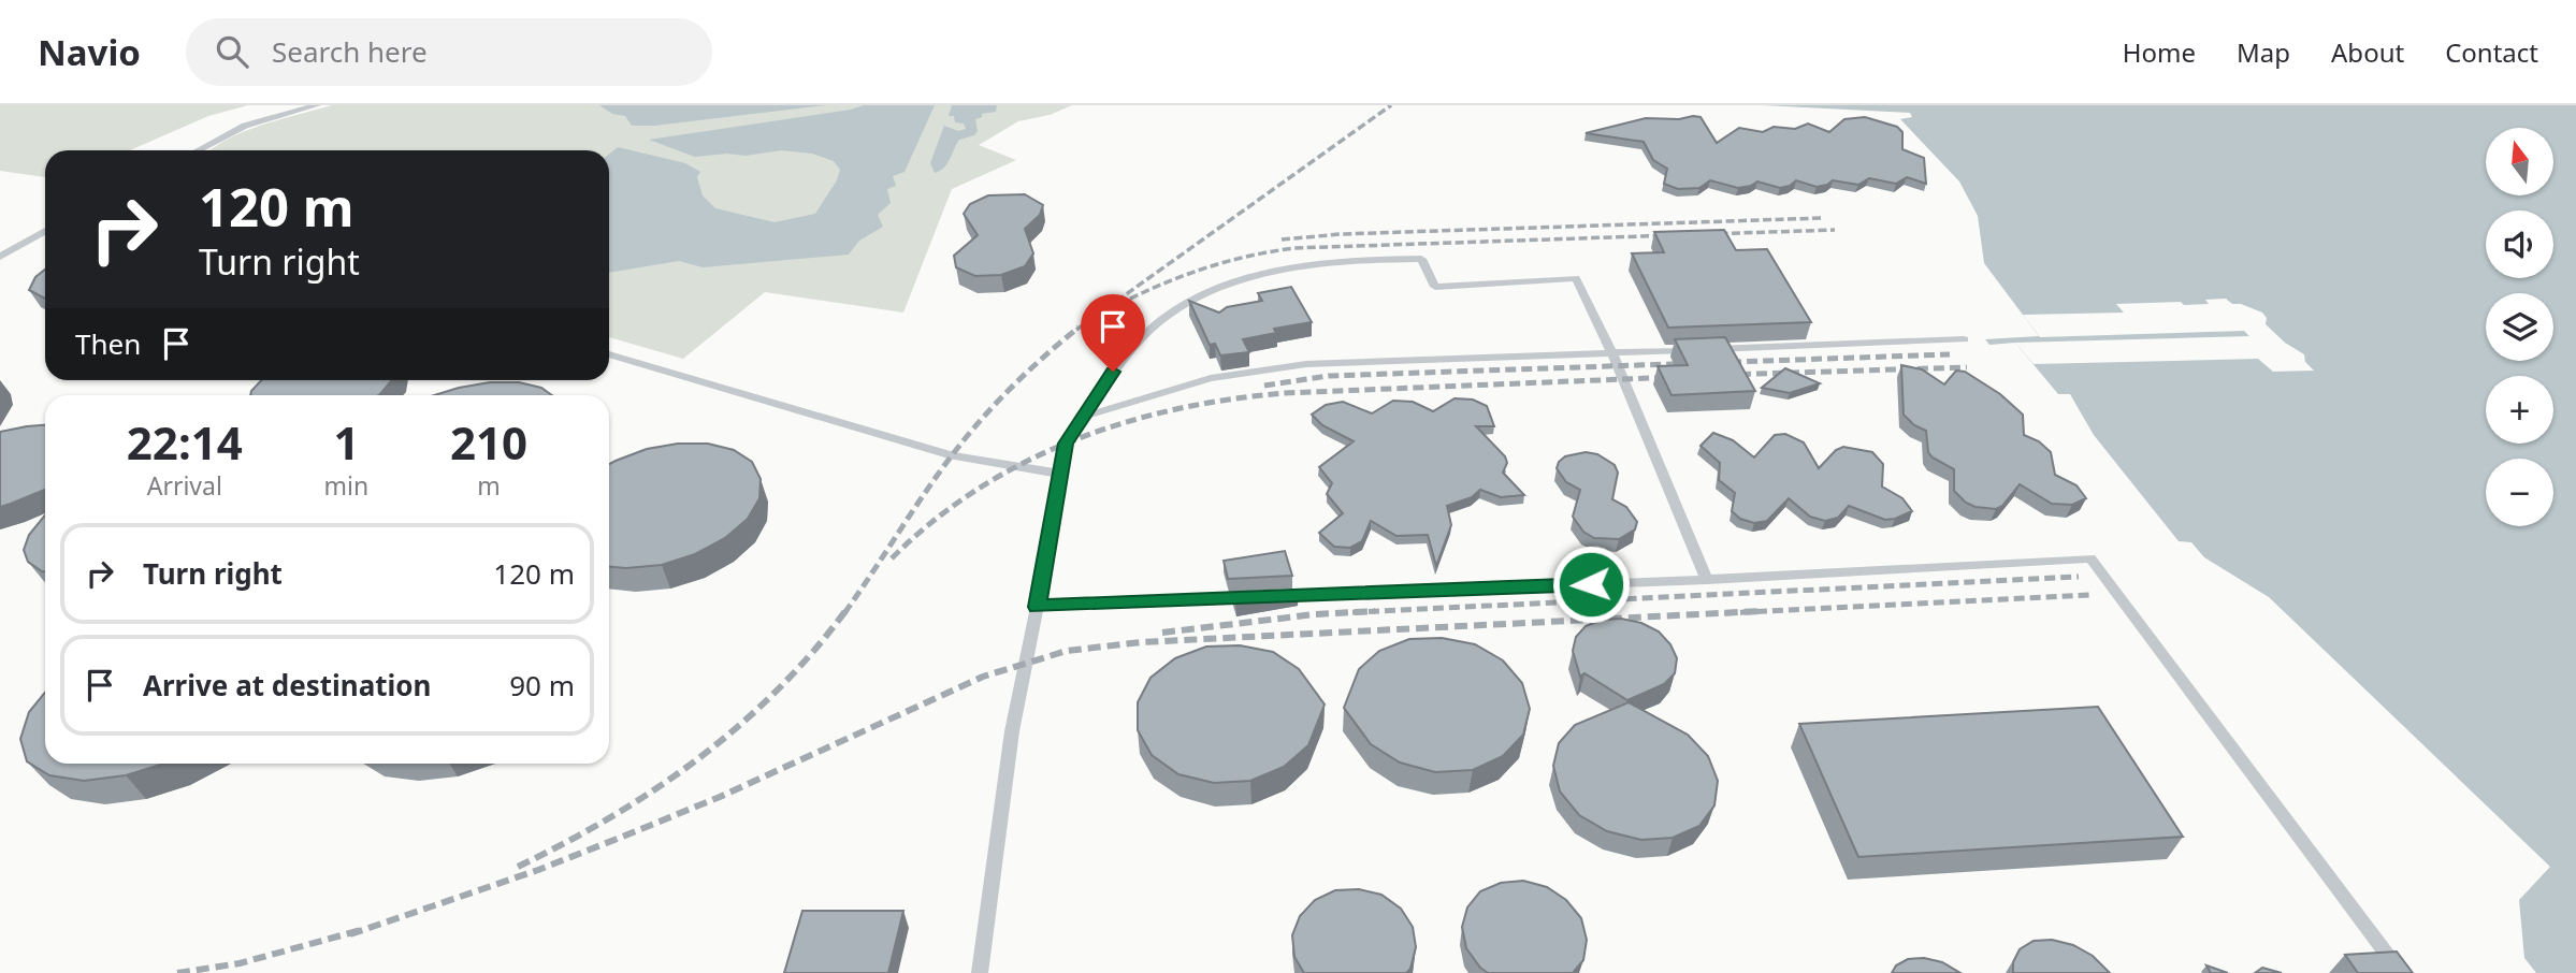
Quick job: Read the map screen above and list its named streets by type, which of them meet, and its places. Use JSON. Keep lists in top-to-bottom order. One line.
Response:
{"north":"top","page":{"header":"Navio","search":"Search here","nav":["Home","Map","About","Contact"],"map_buttons":["+","−"],"turn":["120 m","Turn right"],"then":"Then","eta":["22:14","Arrival","1","min","210","m"],"list":[{"name":"Turn right","value":"120 m"},{"name":"Arrive at destination","value":"90 m"}]}}
